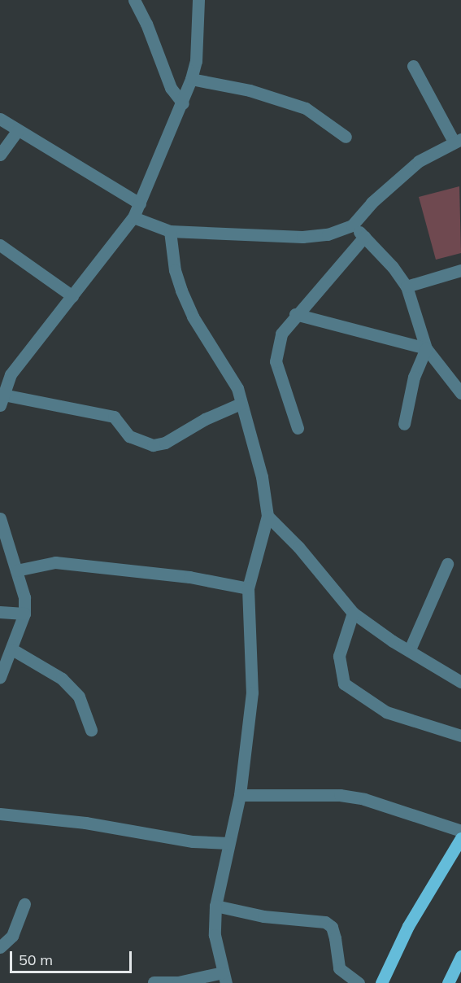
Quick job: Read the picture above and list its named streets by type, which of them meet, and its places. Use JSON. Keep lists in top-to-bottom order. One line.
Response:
{"scale_bar":"50 m"}
